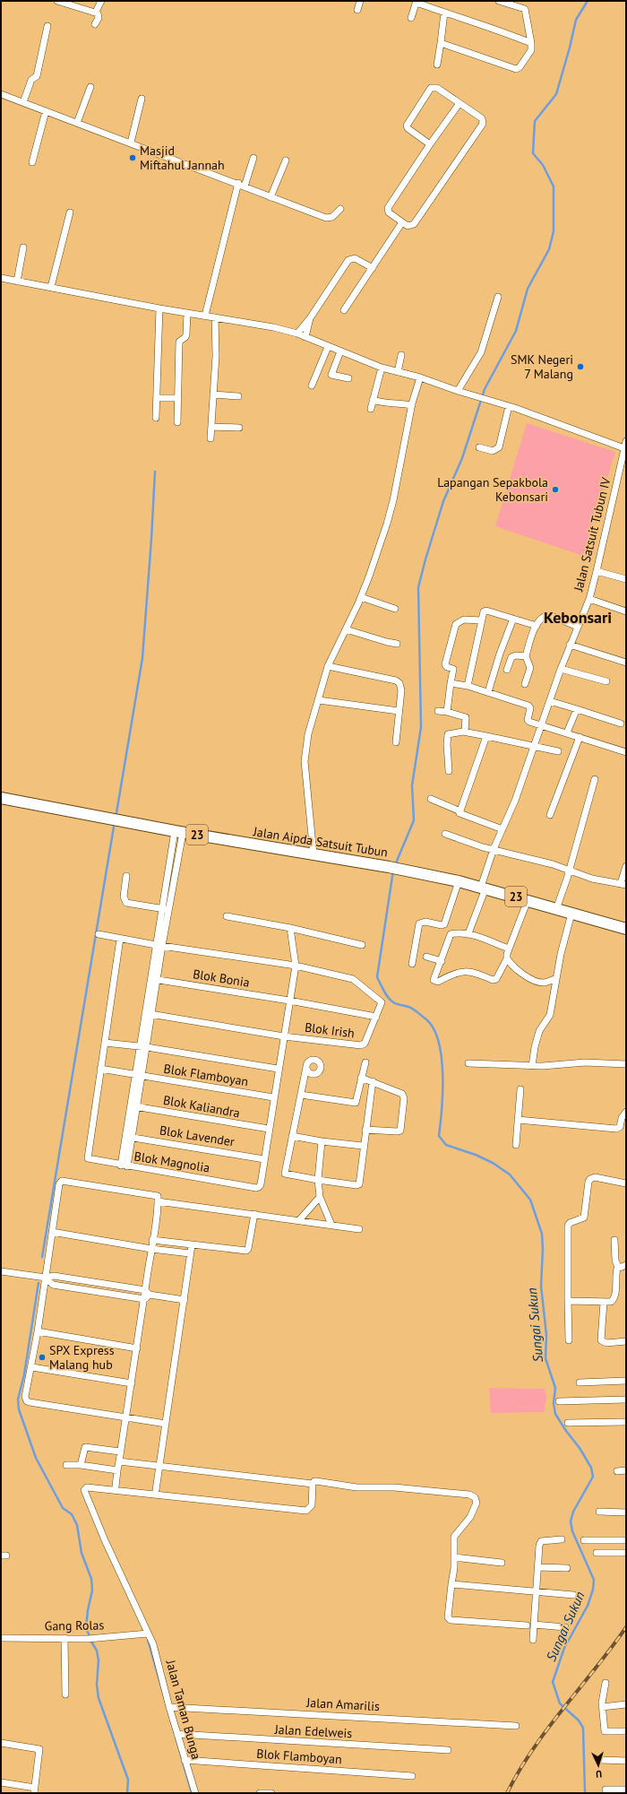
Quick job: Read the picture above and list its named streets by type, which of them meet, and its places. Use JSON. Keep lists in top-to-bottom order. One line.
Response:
{"streets":{"highway":["23","Jalan Aipda Satsuit Tubun"],"street":["Jalan Satsuit Tubun IV","Blok Bonia","Blok Irish","Blok Flamboyan","Blok Kaliandra","Blok Lavender","Blok Magnolia","Gang Rolas","Jalan Amarilis","Jalan Taman Bunga","Jalan Edelweis"]},"crossings":[["Jalan Satsuit Tubun IV","Jalan Aipda Satsuit Tubun"],["Blok Bonia","Blok Irish"],["Blok Flamboyan","Blok Magnolia"],["Blok Flamboyan","Jalan Taman Bunga"],["Blok Lavender","Blok Magnolia"],["Gang Rolas","Jalan Taman Bunga"],["Jalan Amarilis","Jalan Taman Bunga"],["Jalan Taman Bunga","Jalan Edelweis"]],"districts":["Kebonsari"],"water":["Sungai Sukun"],"places":["Masjid Miftahul Jannah","SMK Negeri 7 Malang","Lapangan Sepakbola Kebonsari","SPX Express Malang hub"],"north":"bottom"}
